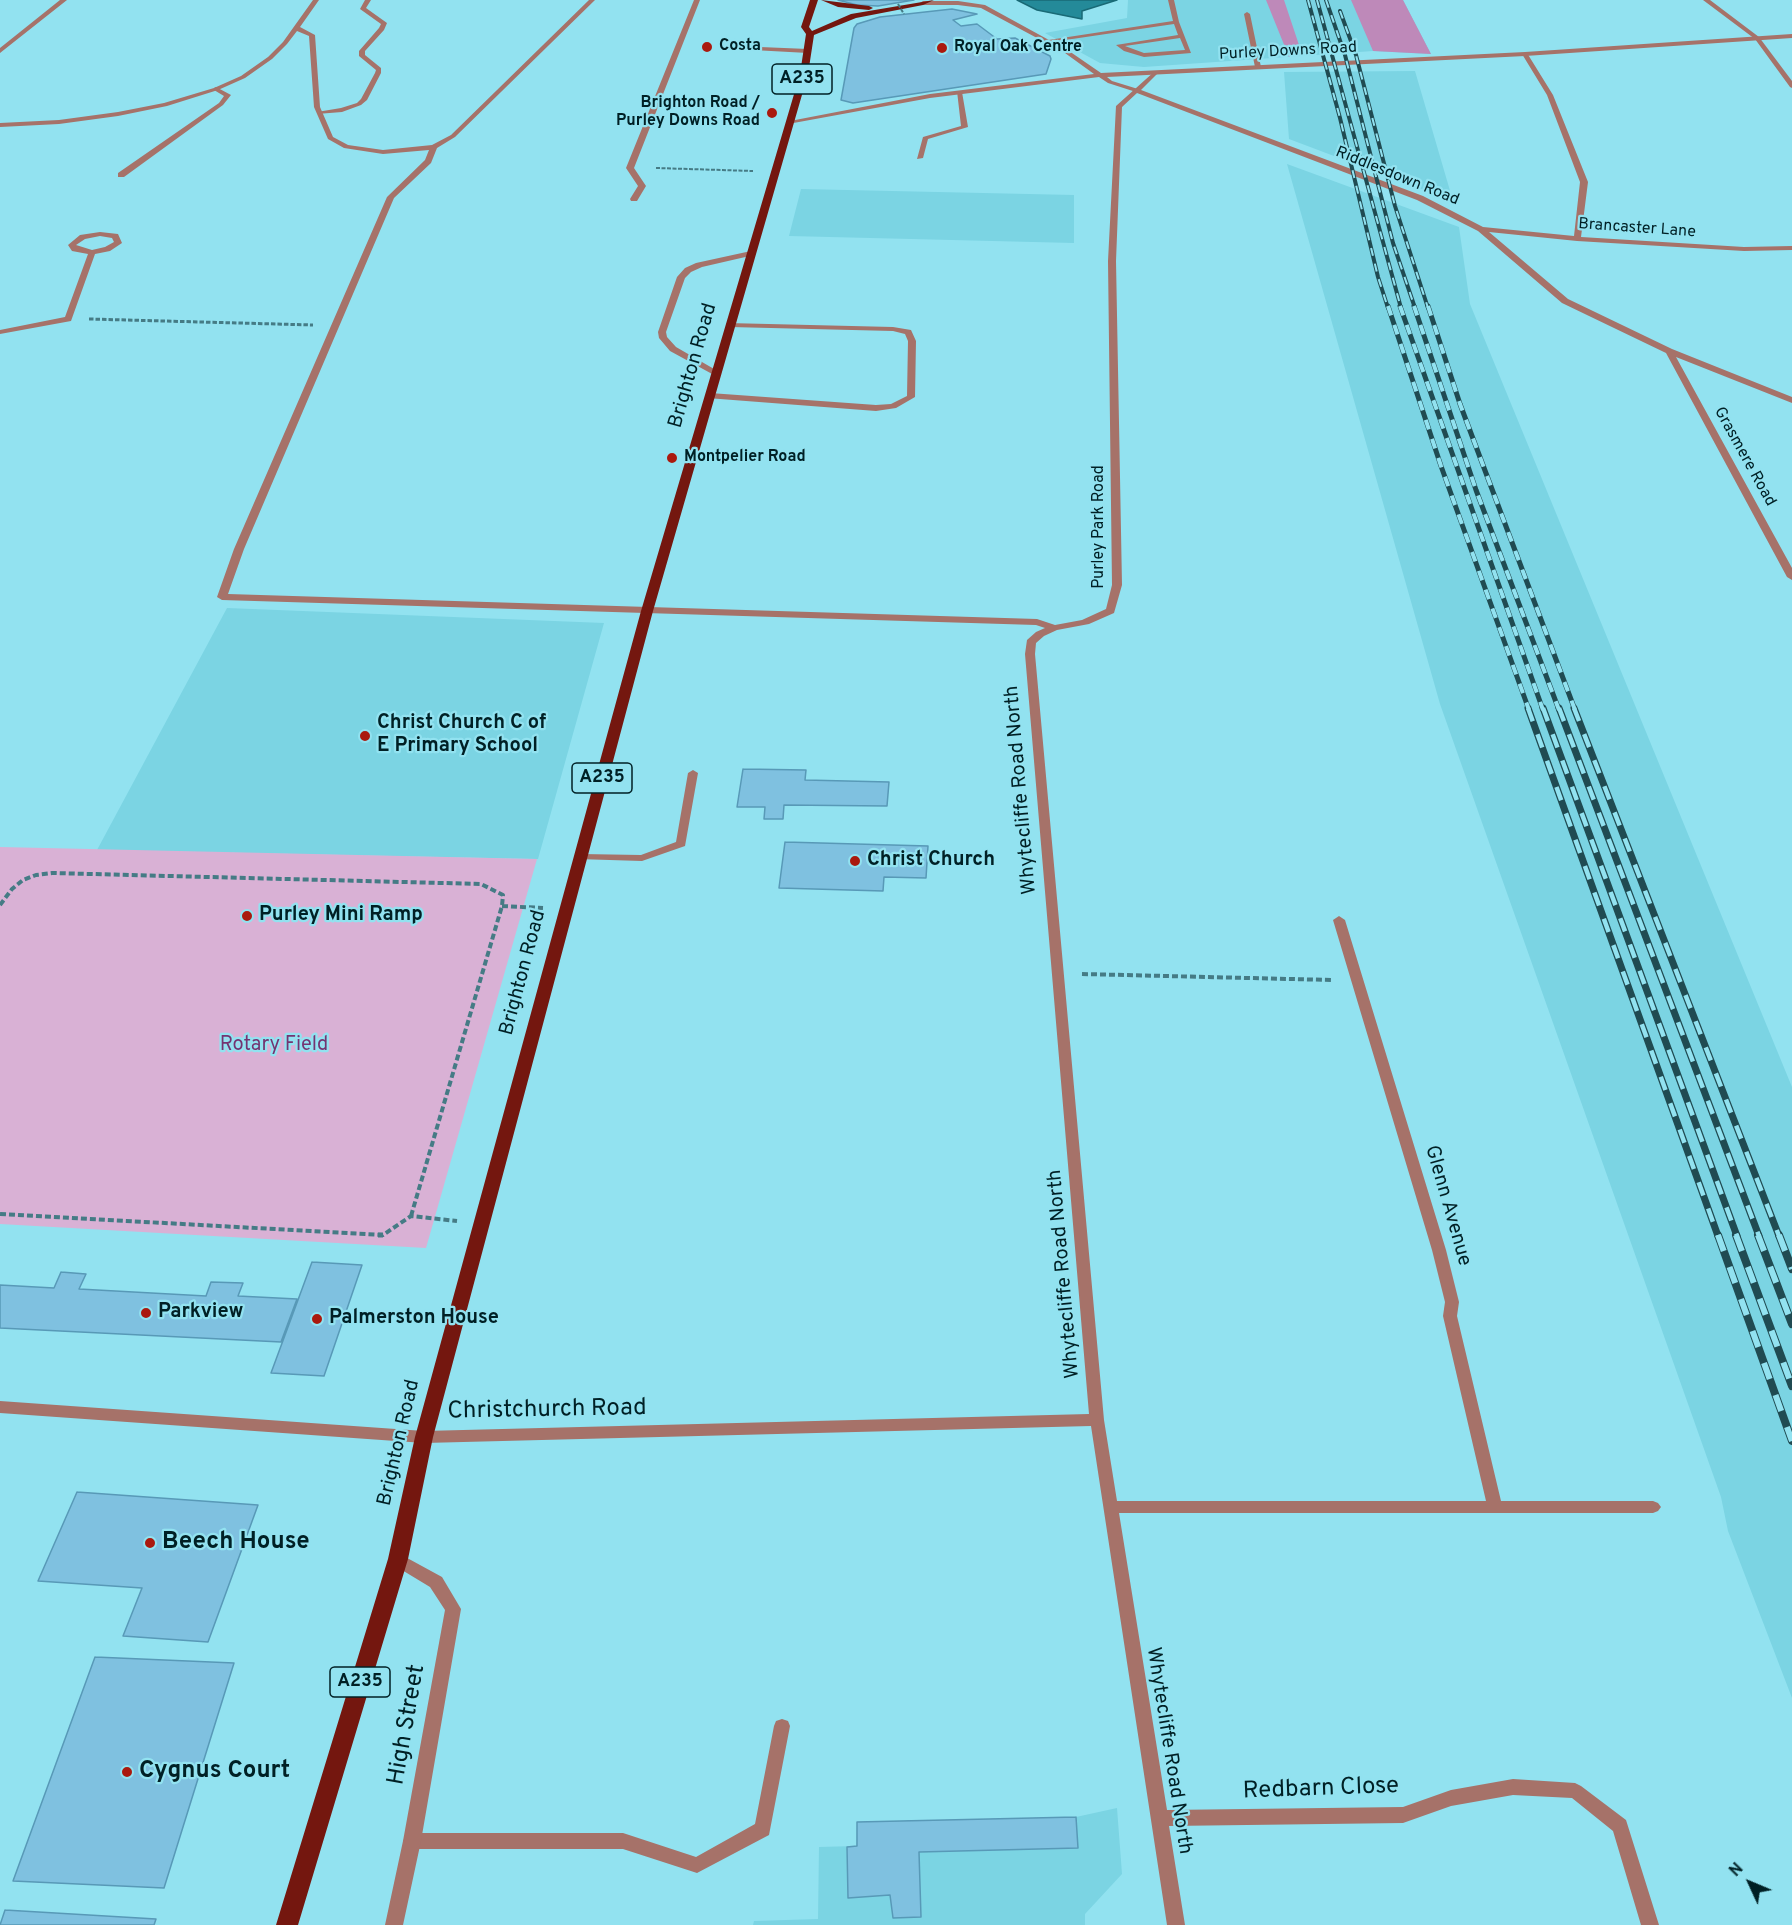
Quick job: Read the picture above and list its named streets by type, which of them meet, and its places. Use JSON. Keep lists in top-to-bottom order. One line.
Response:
{"streets":{"main road":["A235","Brighton Road"],"street":["Purley Downs Road","Riddlesdown Road","Brancaster Lane","Grasmere Road","Purley Park Road","Whytecliffe Road North","Glenn Avenue","Christchurch Road","High Street","Redbarn Close"]},"crossings":[["Purley Downs Road","Riddlesdown Road"],["Purley Downs Road","Brighton Road"],["Riddlesdown Road","Brancaster Lane"],["Riddlesdown Road","Grasmere Road"],["Riddlesdown Road","Purley Park Road"],["Brighton Road","Purley Park Road"],["Brighton Road","Christchurch Road"],["Brighton Road","High Street"],["Purley Park Road","Whytecliffe Road North"],["Whytecliffe Road North","Christchurch Road"],["Whytecliffe Road North","Redbarn Close"]],"parks":["Rotary Field"],"places":["Costa","Royal Oak Centre","Brighton Road / Purley Downs Road","Montpelier Road","Christ Church C of E Primary School","Christ Church","Purley Mini Ramp","Parkview","Palmerston House","Beech House","Cygnus Court"],"north":"top left"}
